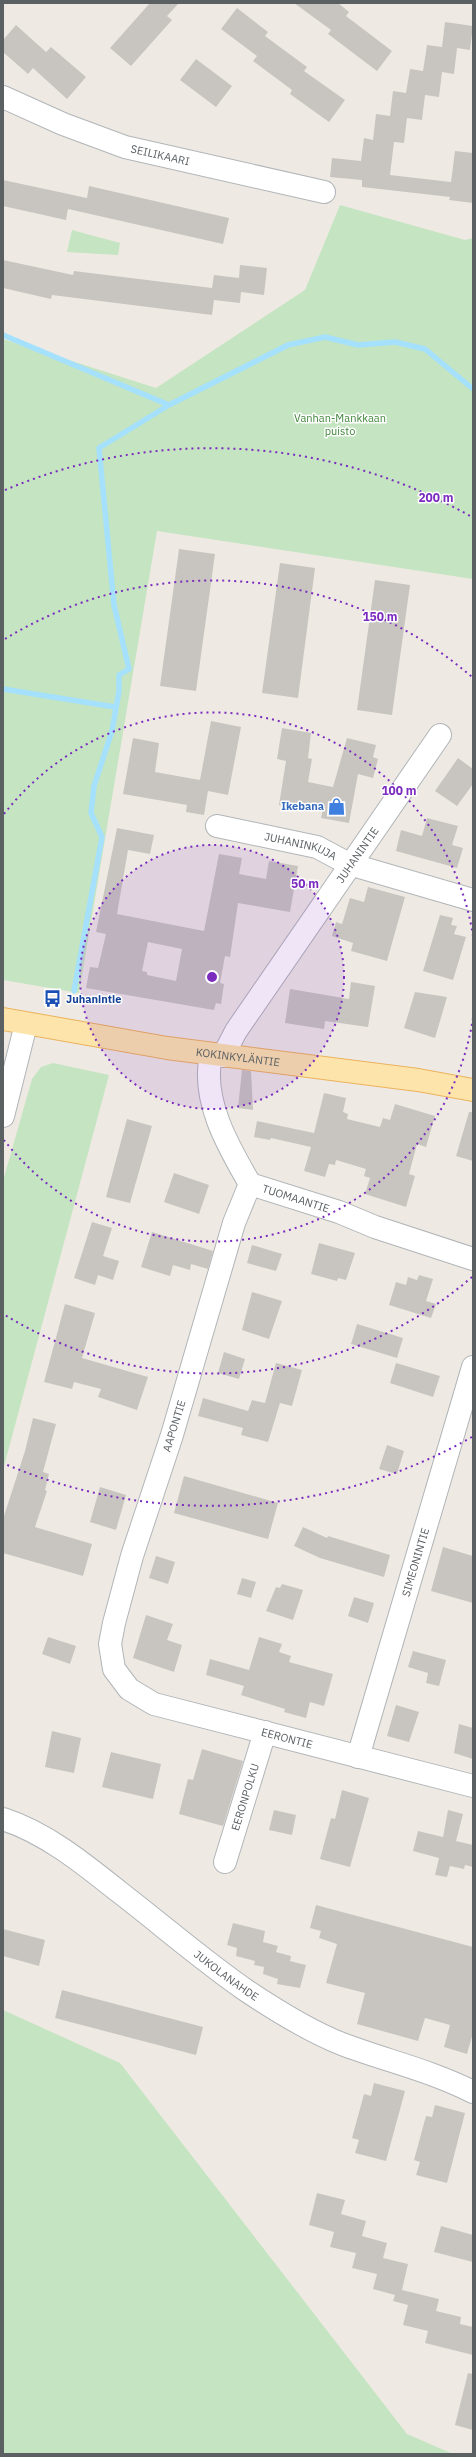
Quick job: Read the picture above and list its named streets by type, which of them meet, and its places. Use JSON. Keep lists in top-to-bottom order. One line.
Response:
{"streets":{"main road":["KOKINKYLÄNTIE"],"street":["SEILIKAARI","JUHANINKUJA","JUHANINTIE","TUOMAANTIE","AAPONTIE","SIMEONINTIE","EERONTIE","EERONPOLKU","JUKOLANAHDE"]},"crossings":[["JUHANINKUJA","JUHANINTIE"],["JUHANINTIE","KOKINKYLÄNTIE"],["JUHANINTIE","TUOMAANTIE"],["KOKINKYLÄNTIE","TUOMAANTIE"],["TUOMAANTIE","AAPONTIE"],["AAPONTIE","EERONTIE"],["SIMEONINTIE","EERONTIE"],["EERONTIE","EERONPOLKU"]],"parks":["Vanhan-Mankkaan puisto"],"places":{"shop":["Ikebana"],"bus stop":["Juhanintie"]},"rings":["200 m","150 m","100 m","50 m"]}
